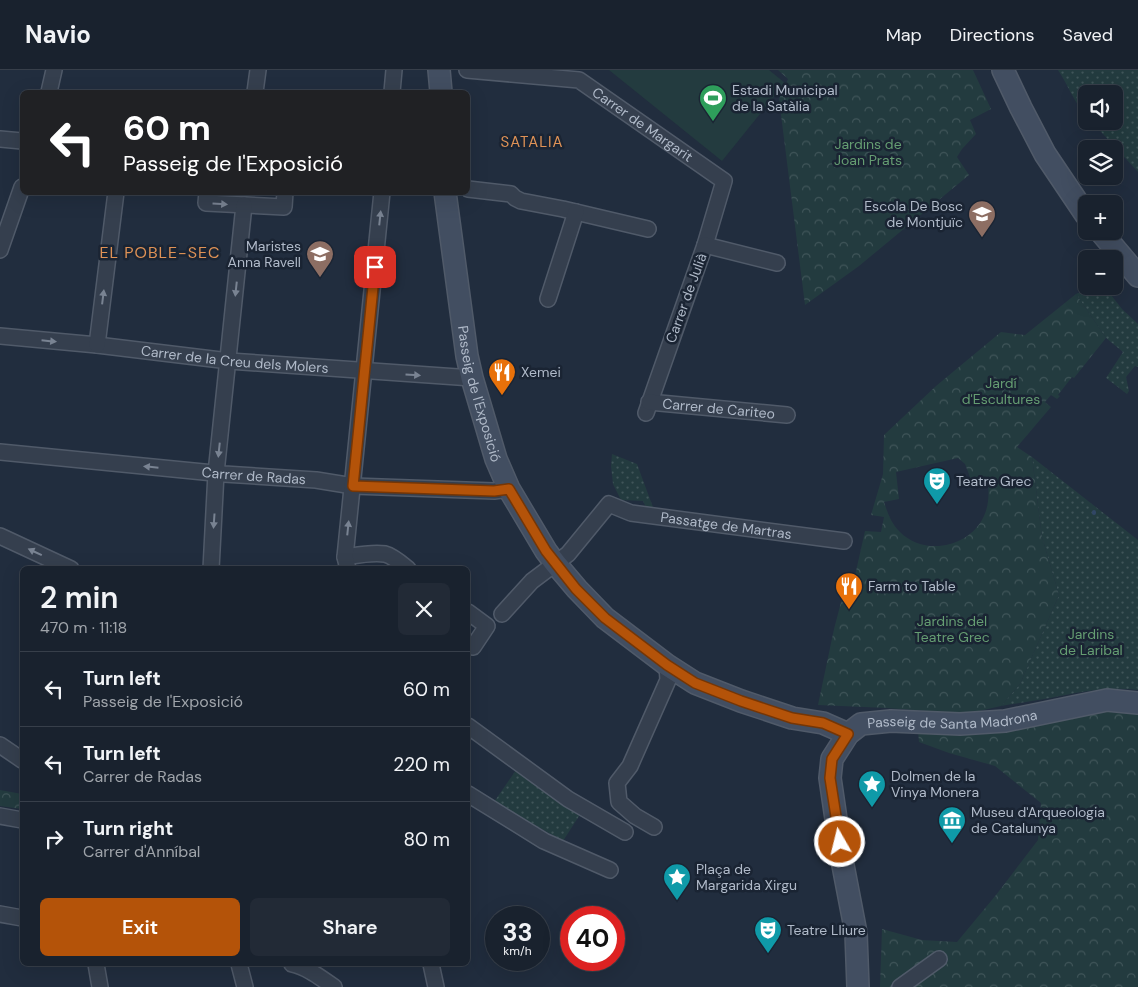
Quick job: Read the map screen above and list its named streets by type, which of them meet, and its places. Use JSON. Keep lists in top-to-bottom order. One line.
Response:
{"streets":{"street":["Carrer de Margarit","Carrer de Julià","Carrer de la Creu dels Molers","Passeig de l'Exposició","Carrer de Cariteo","Carrer de Radas","Passatge de Martras","Passeig de Santa Madrona"]},"crossings":[["Carrer de Margarit","Carrer de Julià"],["Carrer de Julià","Carrer de Cariteo"],["Carrer de la Creu dels Molers","Passeig de l'Exposició"],["Passeig de l'Exposició","Carrer de Radas"],["Passeig de l'Exposició","Passatge de Martras"],["Passeig de l'Exposició","Passeig de Santa Madrona"]],"one_way":["Carrer de la Creu dels Molers"],"districts":["SATALIA","EL POBLE-SEC"],"parks":["Jardins de Joan Prats","Jardí d'Escultures","Jardins del Teatre Grec","Jardins de Laribal"],"places":{"sports":["Estadi Municipal de la Satàlia"],"school or university":["Escola De Bosc de Montjuïc","Maristes Anna Ravell"],"restaurant":["Xemei","Farm to Table"],"theatre":["Teatre Grec","Teatre Lliure"],"place":["Dolmen de la Vinya Monera","Plaça de Margarida Xirgu"],"museum":["Museu d'Arqueologia de Catalunya"]},"page":{"header":"Navio","nav":["Map","Directions","Saved"],"map_buttons":["+","−"],"turn":["60 m","Passeig de l'Exposició"],"heading":["2 min","470 m · 11:18"],"list":[{"name":"Turn left","note":"Passeig de l'Exposició","value":"60 m"},{"name":"Turn left","note":"Carrer de Radas","value":"220 m"},{"name":"Turn right","note":"Carrer d'Anníbal","value":"80 m"}],"buttons":["Exit","Share"],"speed":"33 km/h","limit":"40"}}
